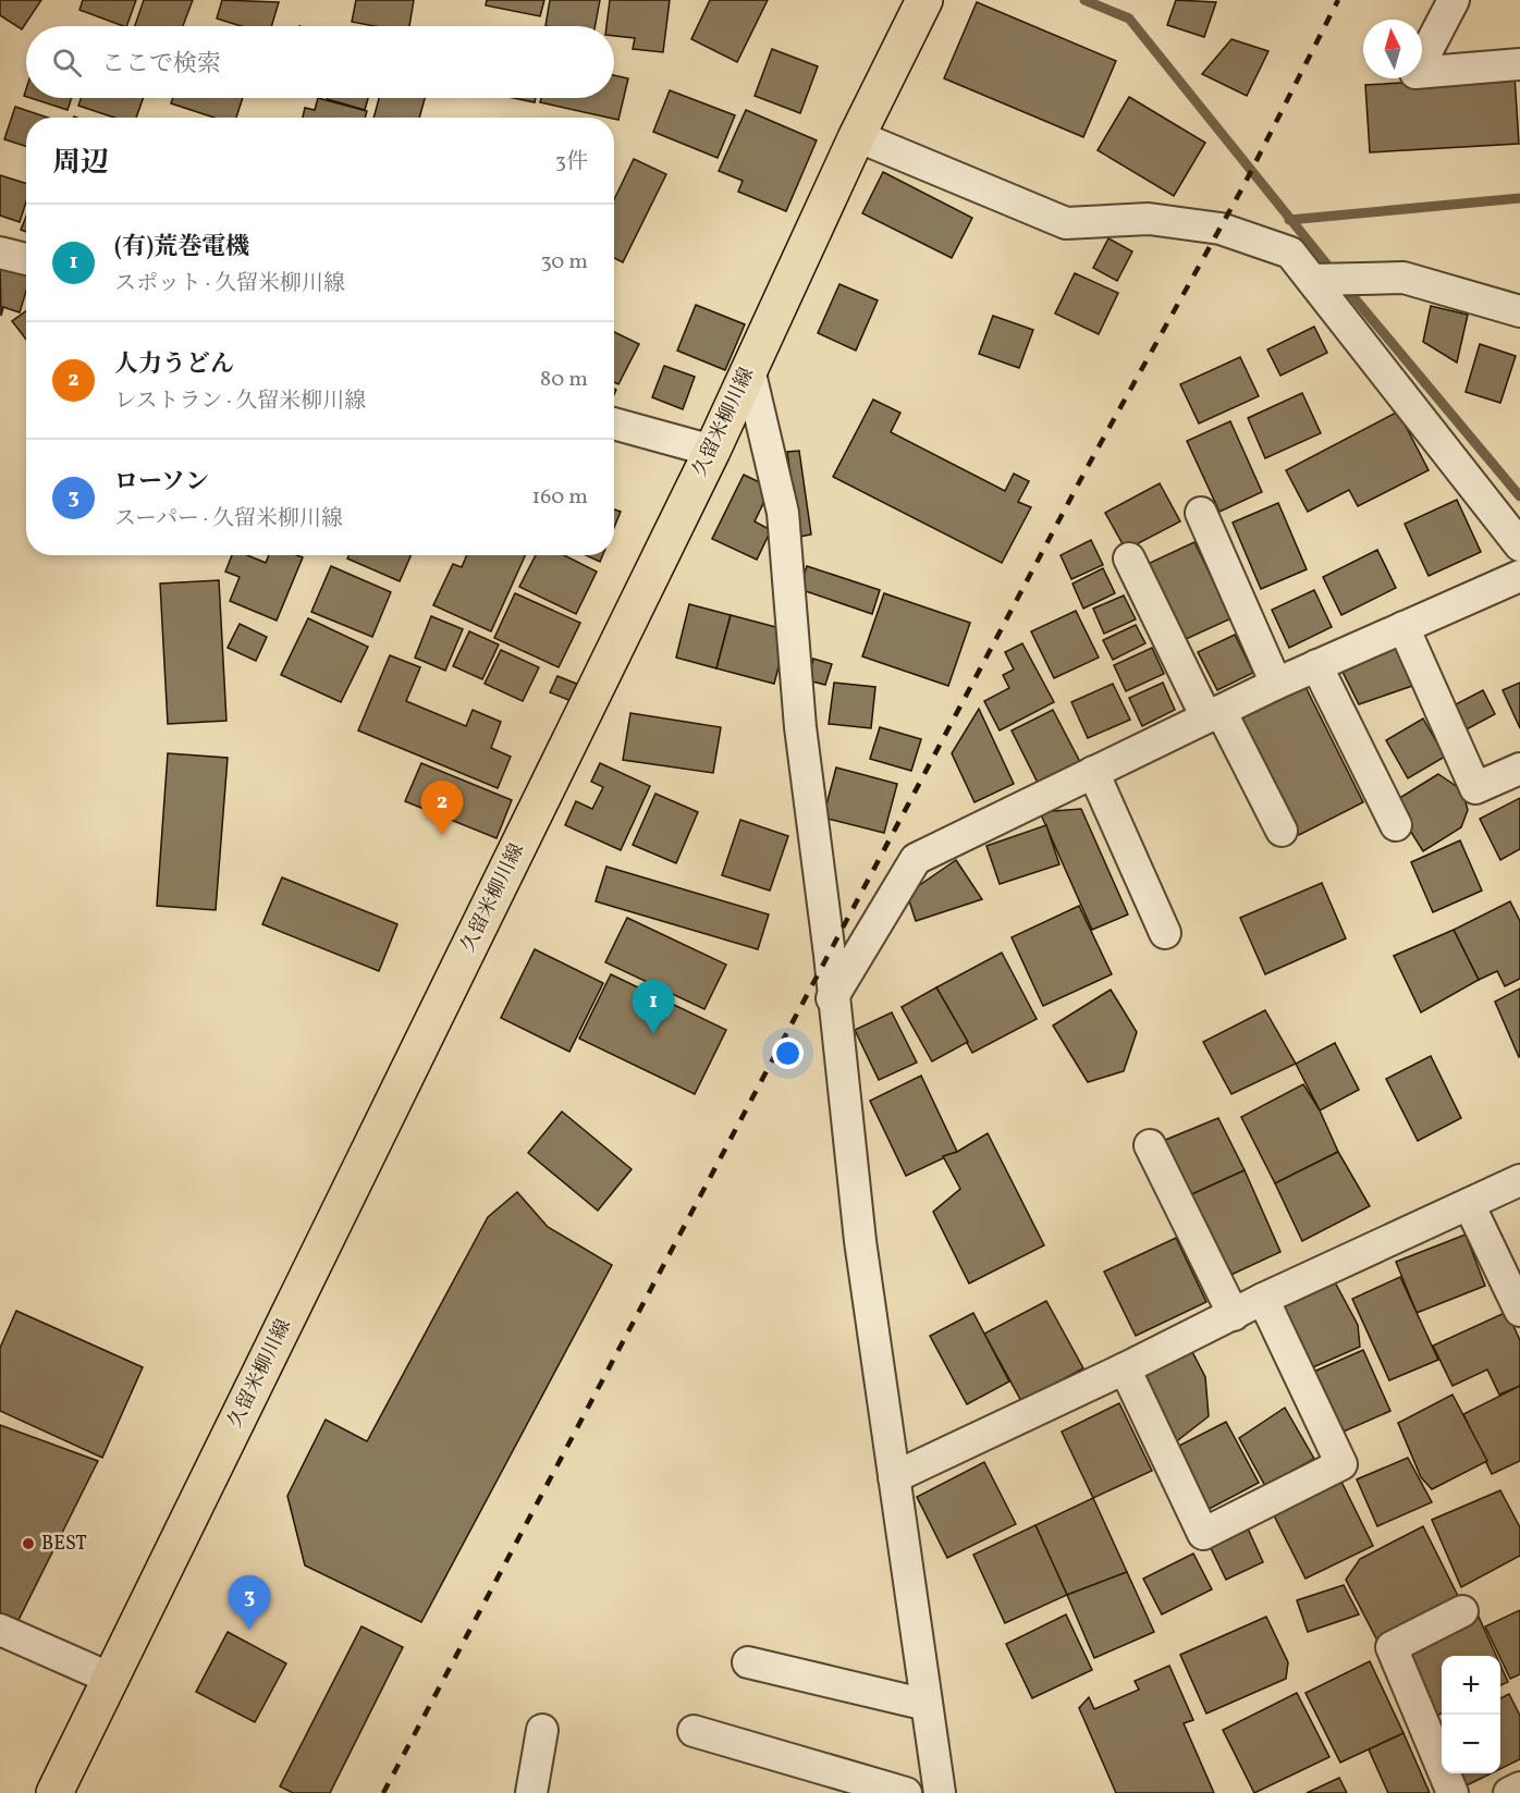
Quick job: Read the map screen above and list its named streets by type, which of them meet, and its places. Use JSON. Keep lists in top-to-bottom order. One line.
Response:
{"streets":{"main road":["久留米柳川線"]},"places":["BEST"],"north":"top","page":{"search":"ここで検索","heading":["周辺","3件"],"list":[{"mark":"1","name":"(有)荒巻電機","note":"スポット · 久留米柳川線","value":"30 m"},{"mark":"2","name":"人力うどん","note":"レストラン · 久留米柳川線","value":"80 m"},{"mark":"3","name":"ローソン","note":"スーパー · 久留米柳川線","value":"160 m"}],"pins":["2","1","3"],"map_buttons":["+","−"]}}
